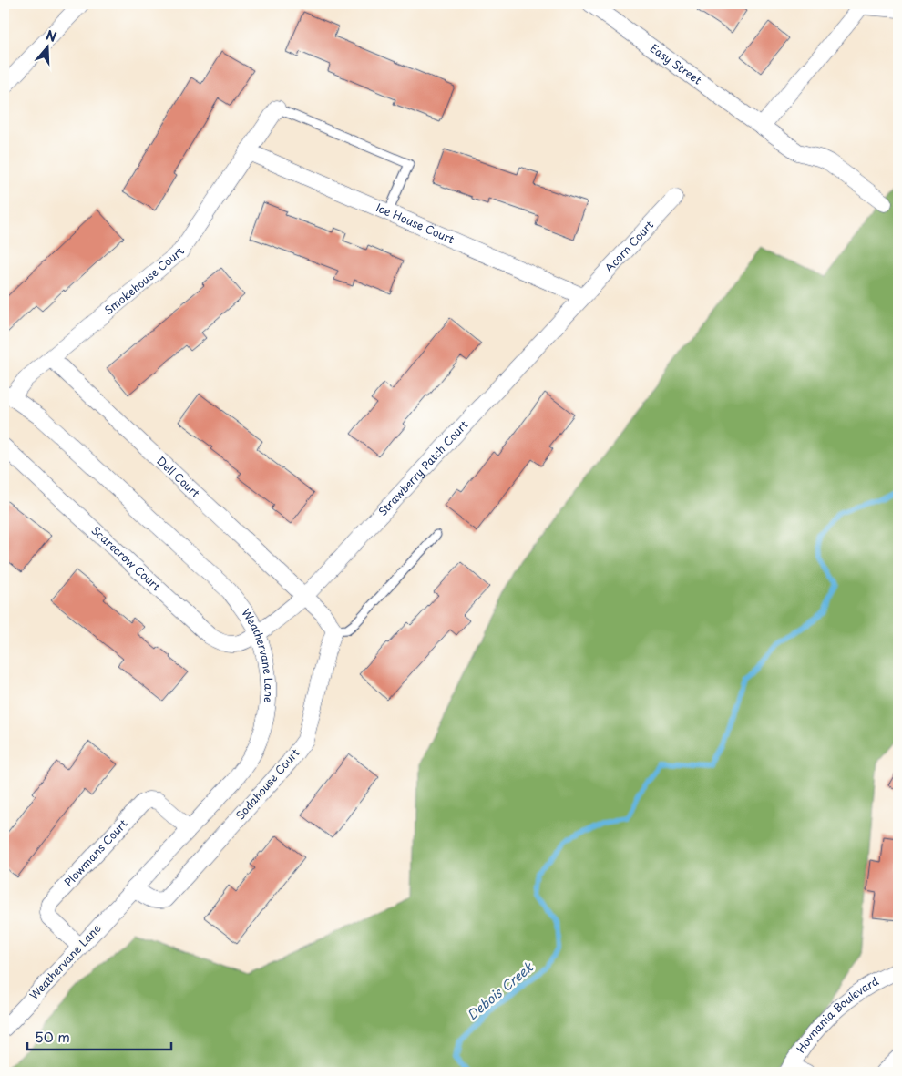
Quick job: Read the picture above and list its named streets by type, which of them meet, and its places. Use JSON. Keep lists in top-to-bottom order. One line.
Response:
{"streets":{"street":["Easy Street","Ice House Court","Acorn Court","Smokehouse Court","Strawberry Patch Court","Dell Court","Scarecrow Court","Weathervane Lane","Sodahouse Court","Plowmans Court","Hovnania Boulevard"]},"crossings":[["Ice House Court","Acorn Court"],["Ice House Court","Smokehouse Court"],["Ice House Court","Strawberry Patch Court"],["Acorn Court","Strawberry Patch Court"],["Smokehouse Court","Dell Court"],["Smokehouse Court","Weathervane Lane"],["Strawberry Patch Court","Dell Court"],["Strawberry Patch Court","Scarecrow Court"],["Strawberry Patch Court","Weathervane Lane"],["Scarecrow Court","Weathervane Lane"],["Weathervane Lane","Sodahouse Court"],["Weathervane Lane","Plowmans Court"]],"water":["Debois Creek"],"scale_bar":"50 m","north":"top"}
